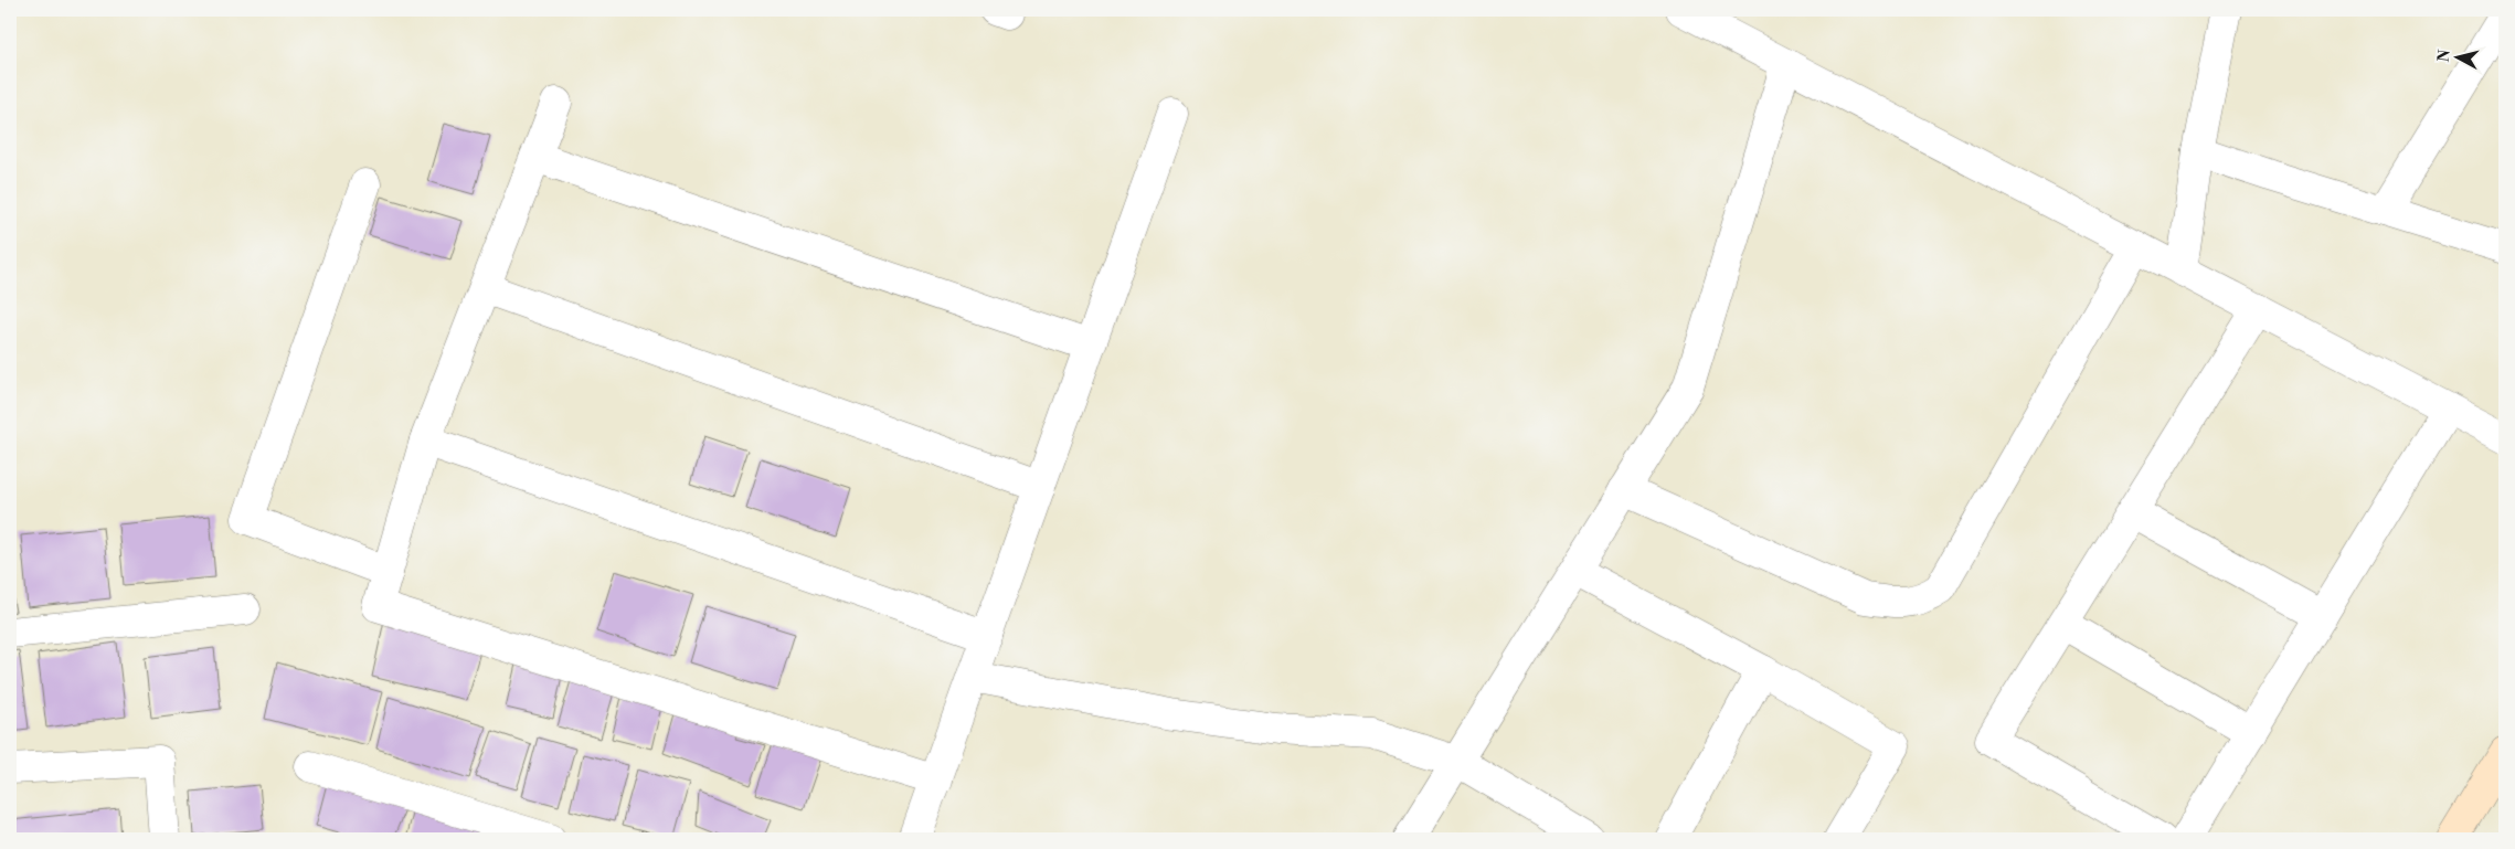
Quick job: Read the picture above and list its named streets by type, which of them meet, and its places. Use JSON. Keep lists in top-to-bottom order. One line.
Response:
{"north":"left"}
